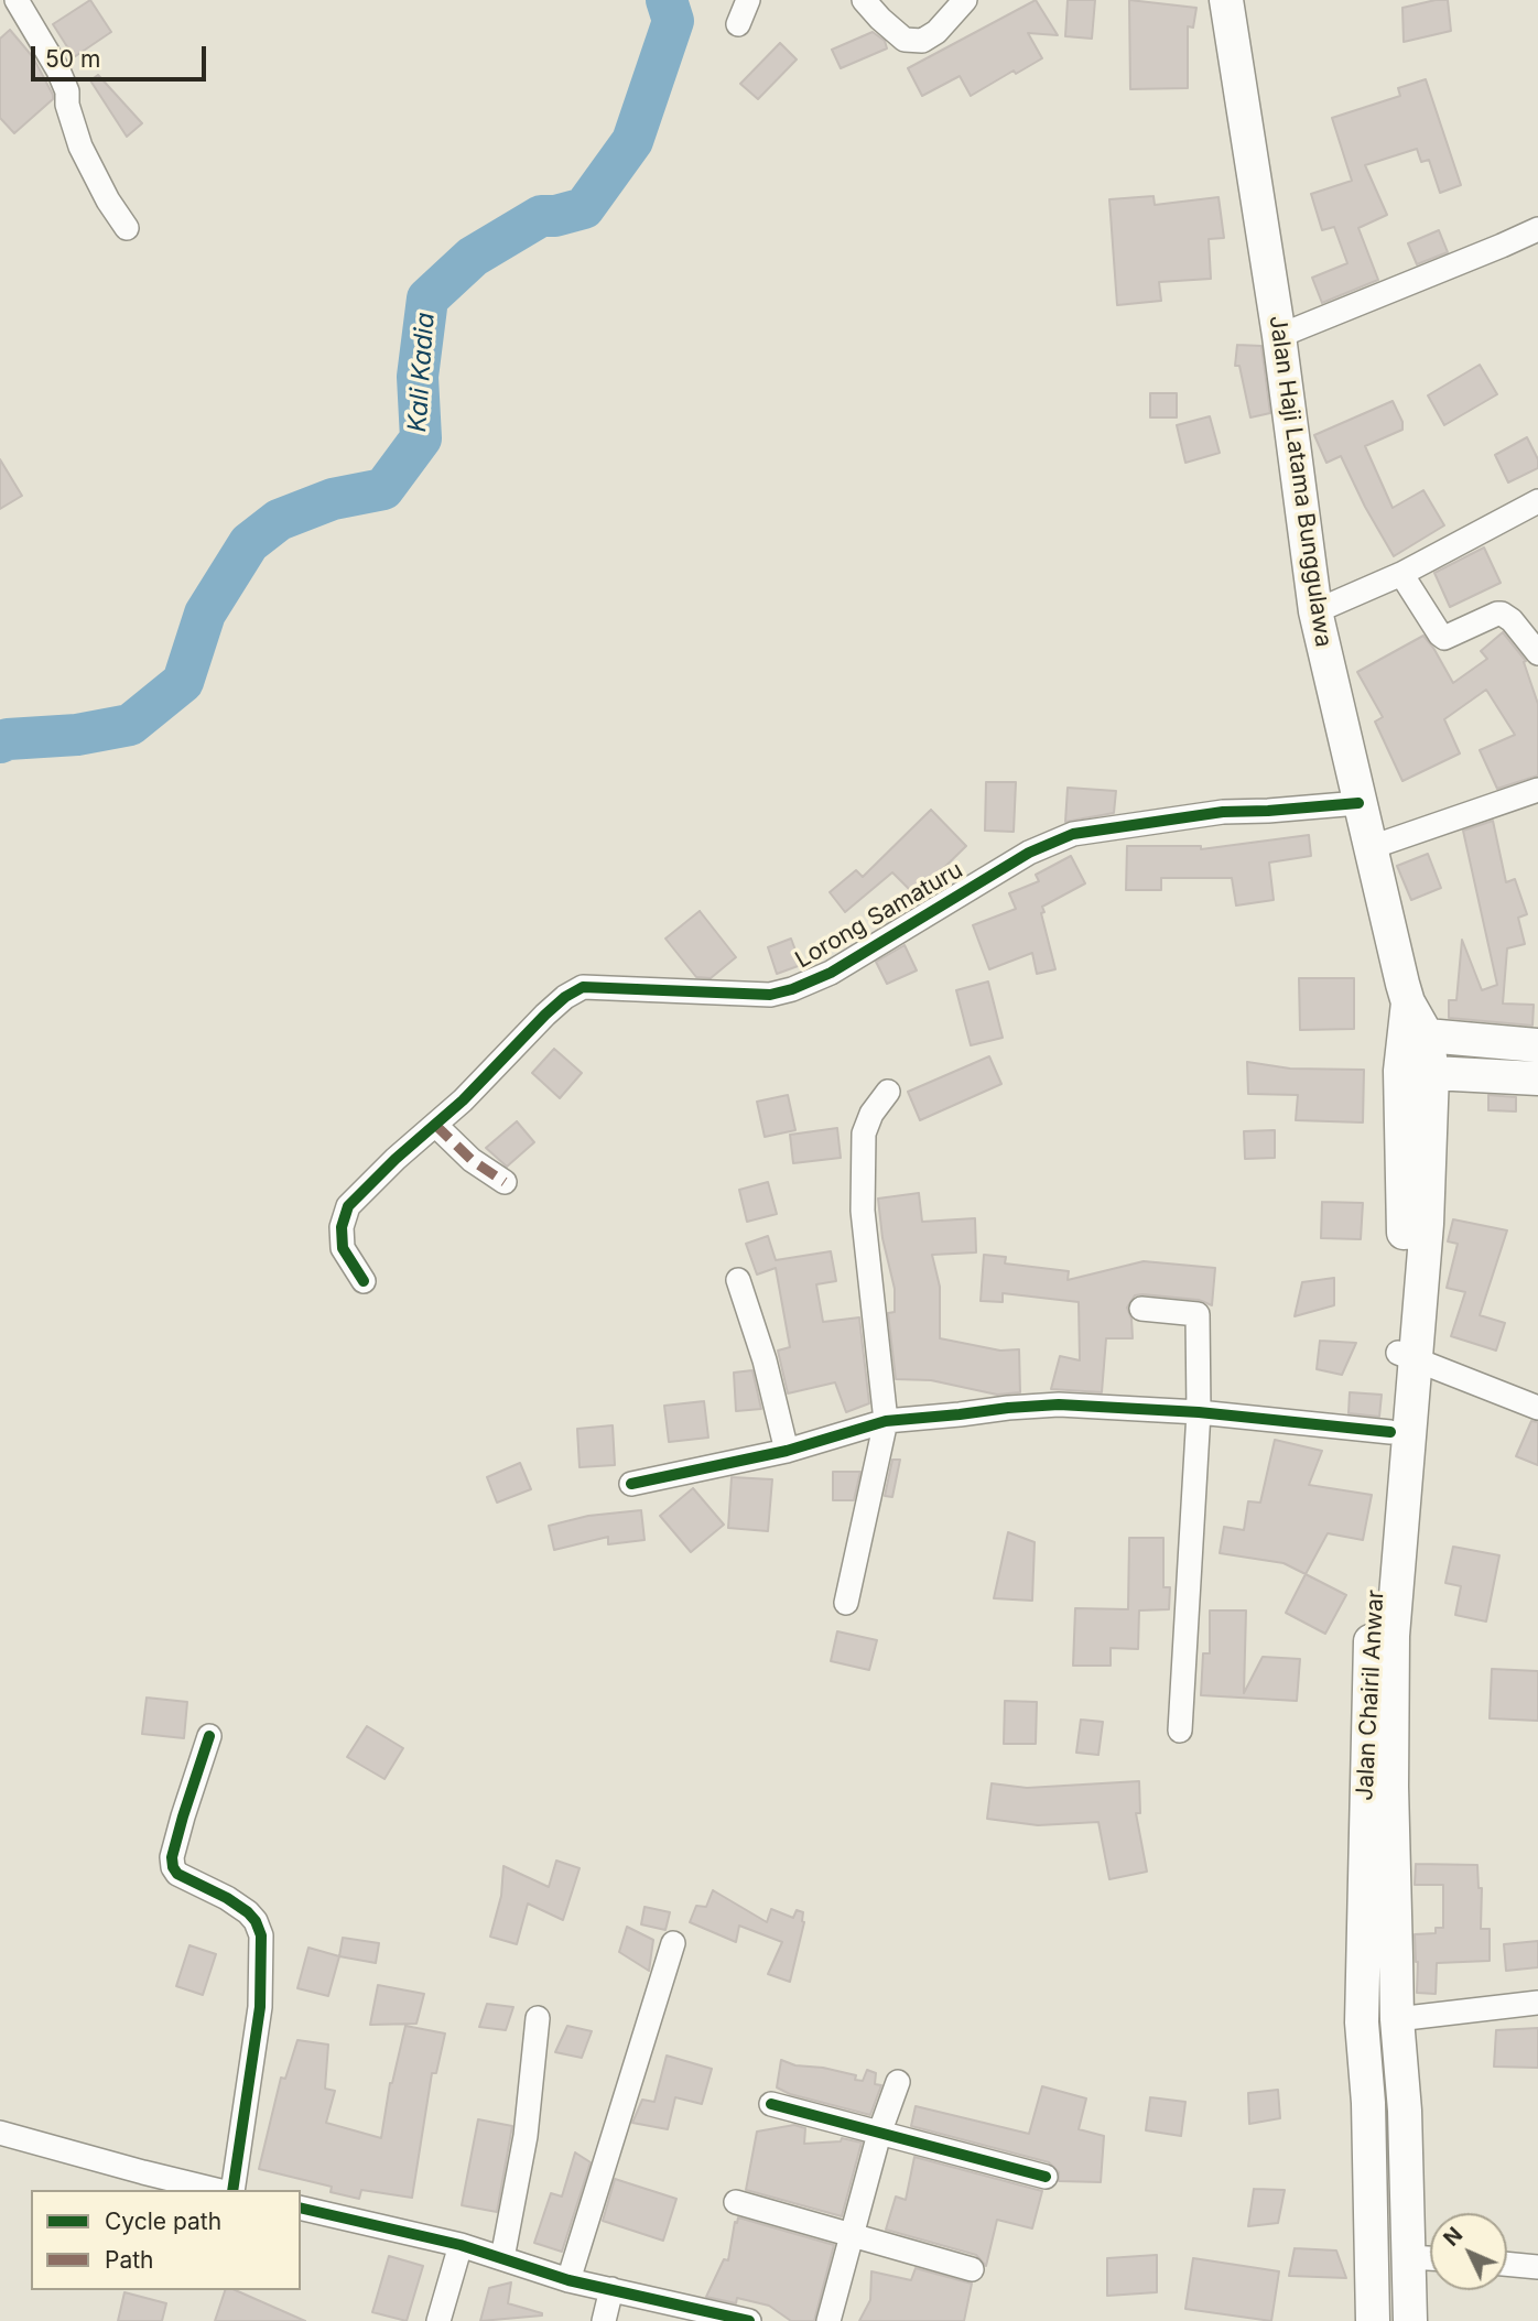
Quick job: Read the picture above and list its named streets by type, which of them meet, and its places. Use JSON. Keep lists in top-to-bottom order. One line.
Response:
{"streets":{"main road":["Jalan Haji Latama Bunggulawa","Jalan Chairil Anwar"],"street":["Lorong Samaturu"]},"crossings":[["Jalan Haji Latama Bunggulawa","Lorong Samaturu"],["Jalan Haji Latama Bunggulawa","Jalan Chairil Anwar"]],"water":["Kali Kadia"],"legend":["Cycle path","Path"],"scale_bar":"50 m","north":"top left"}
